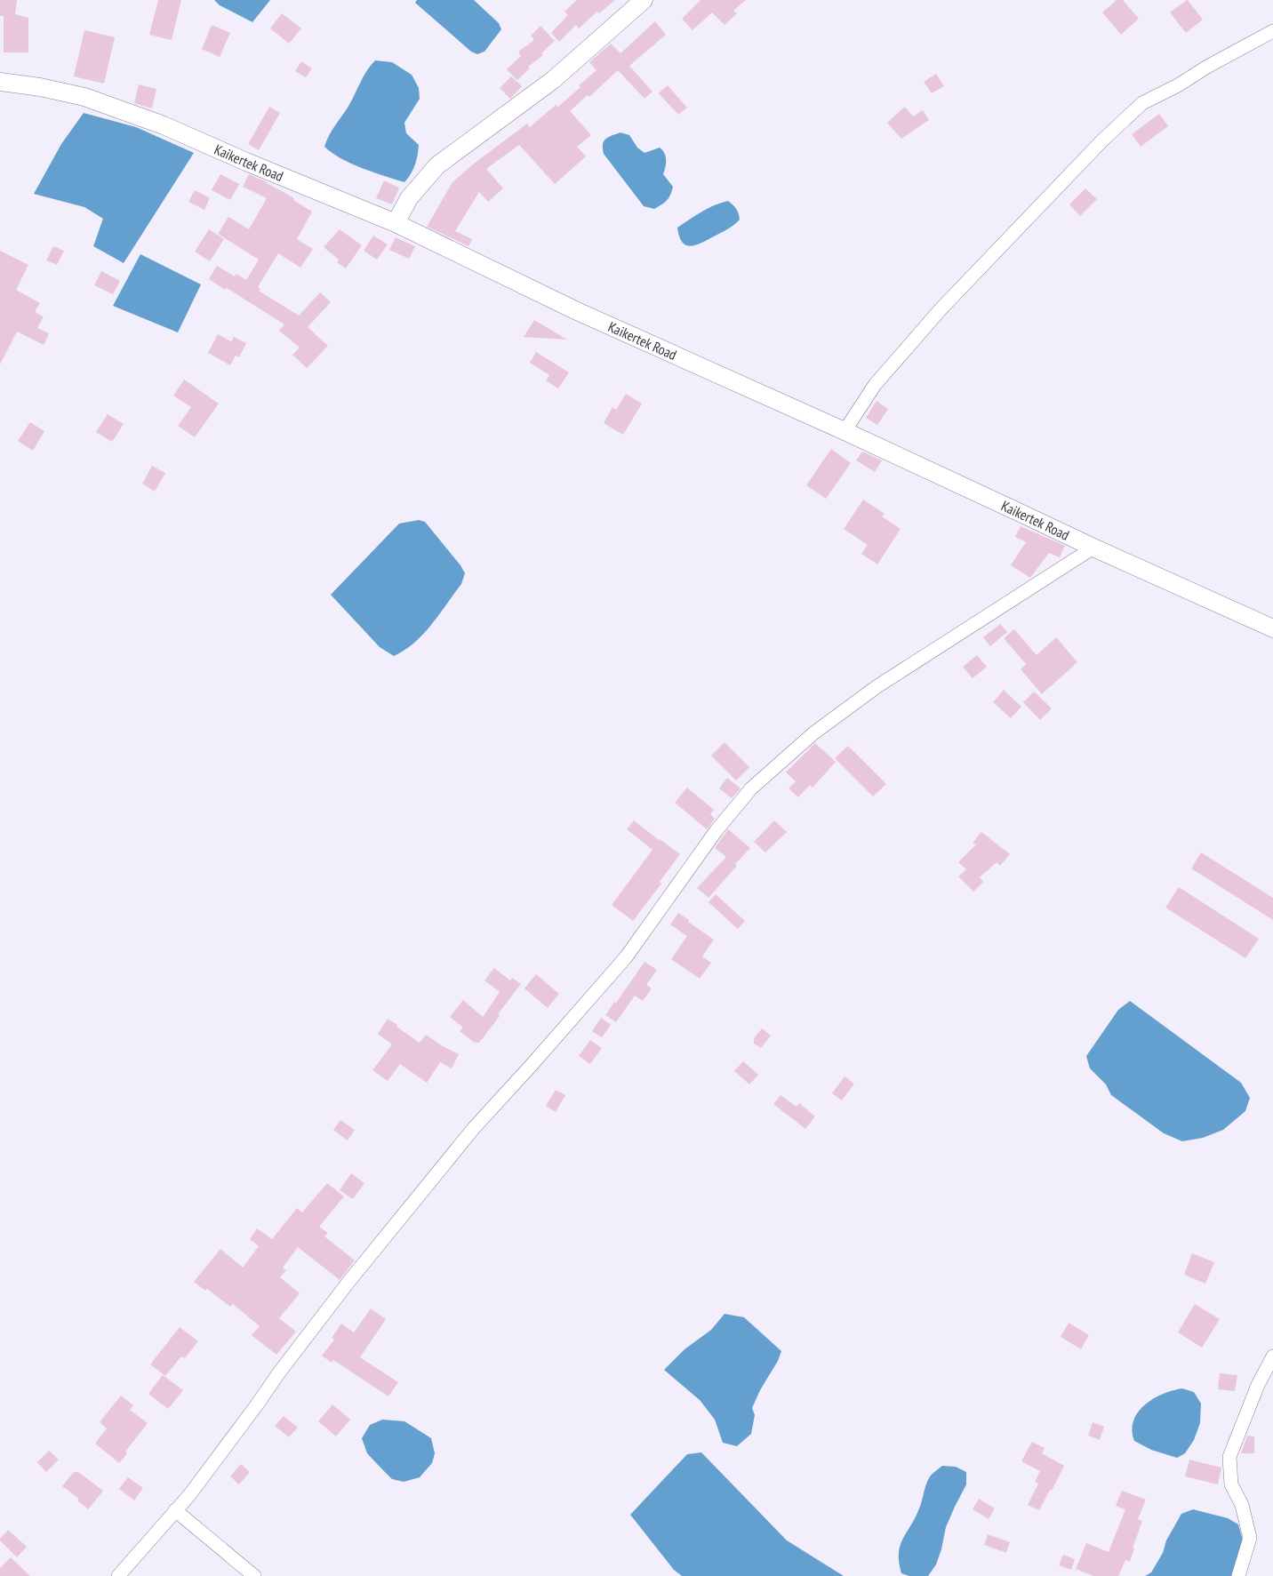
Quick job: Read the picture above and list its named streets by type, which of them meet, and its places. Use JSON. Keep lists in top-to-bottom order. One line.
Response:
{"streets":{"main road":["Kaikertek Road"]}}
